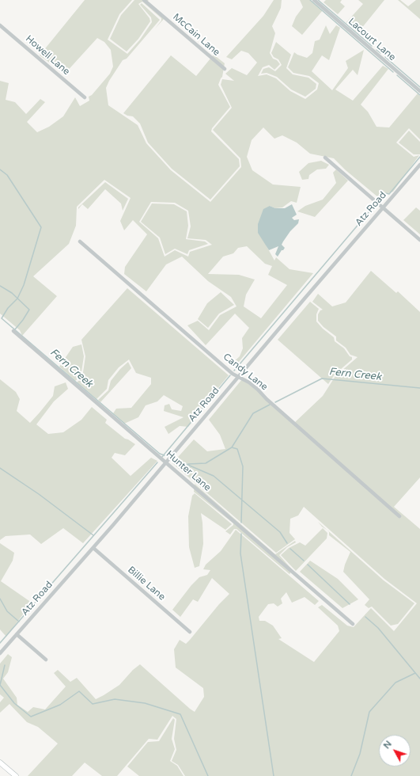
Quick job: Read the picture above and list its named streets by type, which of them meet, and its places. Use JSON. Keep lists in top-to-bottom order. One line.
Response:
{"streets":{"street":["McCain Lane","Lacourt Lane","Howell Lane","Atz Road","Candy Lane","Hunter Lane","Billie Lane"]},"crossings":[["Atz Road","Candy Lane"],["Atz Road","Hunter Lane"],["Atz Road","Billie Lane"]],"water":["Fern Creek"],"north":"top left"}
